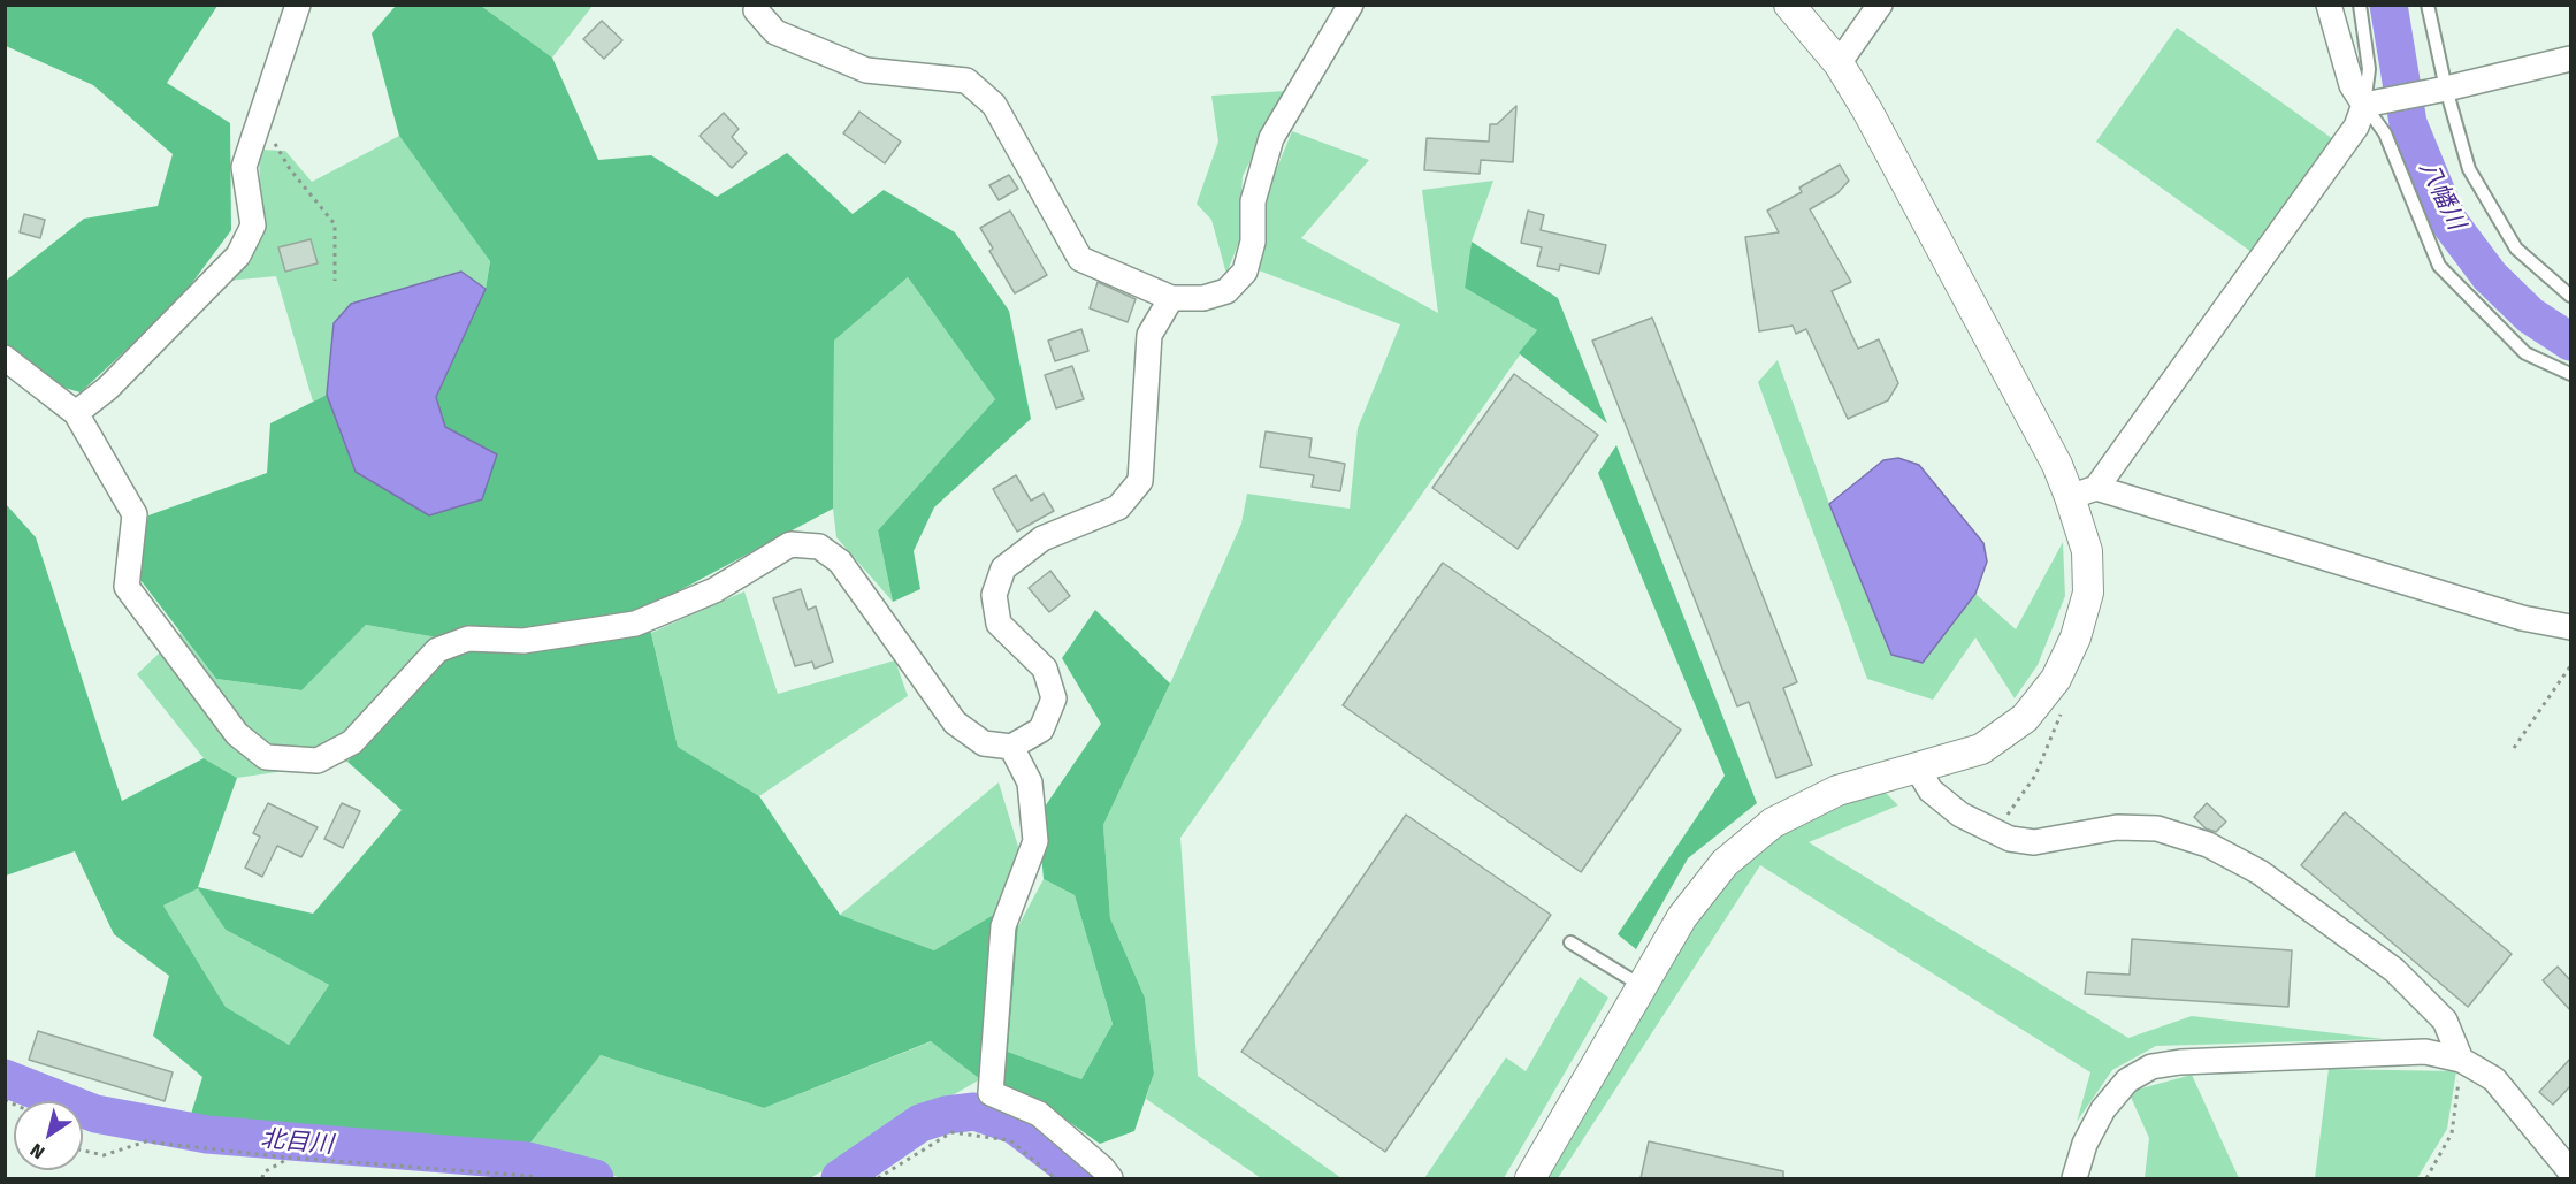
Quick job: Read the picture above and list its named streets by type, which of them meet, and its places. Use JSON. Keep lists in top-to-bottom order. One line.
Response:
{"water":["八幡川","北目川"],"north":"bottom left"}
